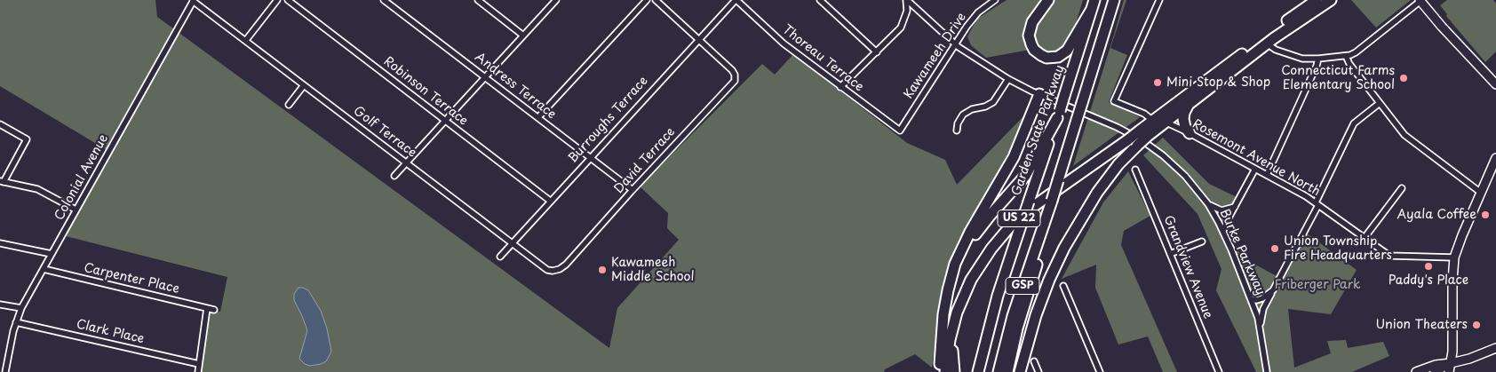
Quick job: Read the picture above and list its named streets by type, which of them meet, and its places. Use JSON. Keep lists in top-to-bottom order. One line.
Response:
{"streets":{"highway":["Garden State Parkway","US 22","GSP"],"street":["Kawameeh Drive","Thoreau Terrace","Andress Terrace","Robinson Terrace","Burroughs Terrace","Golf Terrace","Rosemont Avenue North","David Terrace","Colonial Avenue","Burke Parkway","Grandview Avenue","Carpenter Place","Clark Place"]},"crossings":[["Kawameeh Drive","Thoreau Terrace"],["Kawameeh Drive","Burke Parkway"],["Thoreau Terrace","Burroughs Terrace"],["Andress Terrace","Burroughs Terrace"],["Andress Terrace","David Terrace"],["Robinson Terrace","Burroughs Terrace"],["Burroughs Terrace","Golf Terrace"],["Burroughs Terrace","David Terrace"],["Golf Terrace","David Terrace"],["Golf Terrace","Colonial Avenue"],["Rosemont Avenue North","US 22"],["Colonial Avenue","Carpenter Place"],["Colonial Avenue","Clark Place"]],"parks":["Friberger Park"],"places":["Connecticut Farms Elementary School","Mini Stop & Shop","Ayala Coffee","Union Township Fire Headquarters","Paddy's Place","Kawameeh Middle School","Union Theaters"]}
